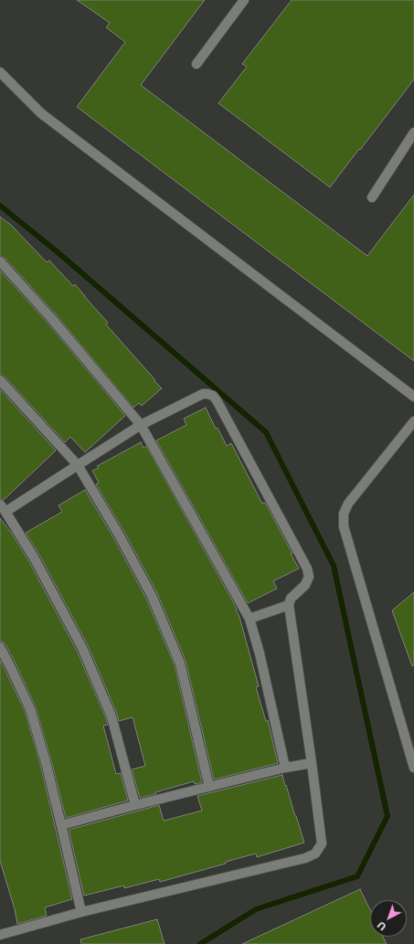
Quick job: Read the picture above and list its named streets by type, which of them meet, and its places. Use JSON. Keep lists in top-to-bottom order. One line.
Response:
{"north":"bottom left"}
